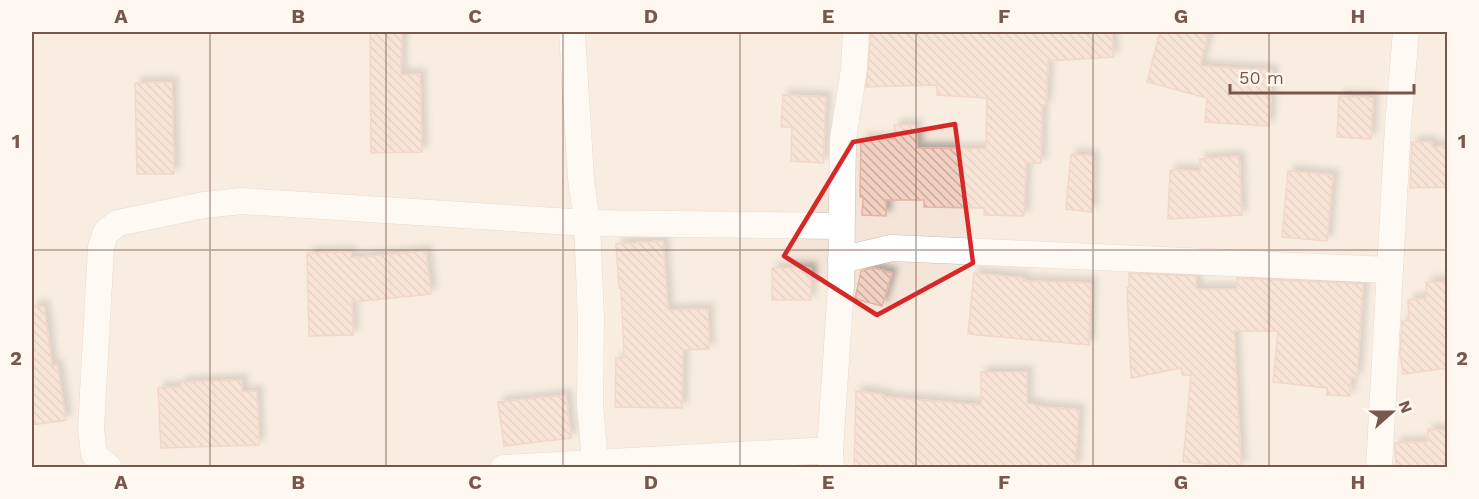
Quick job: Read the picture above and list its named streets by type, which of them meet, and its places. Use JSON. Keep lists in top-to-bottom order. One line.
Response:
{"scale_bar":"50 m","north":"right","grid":{"columns":["A","B","C","D","E","F","G","H"],"rows":["1","2"]}}
